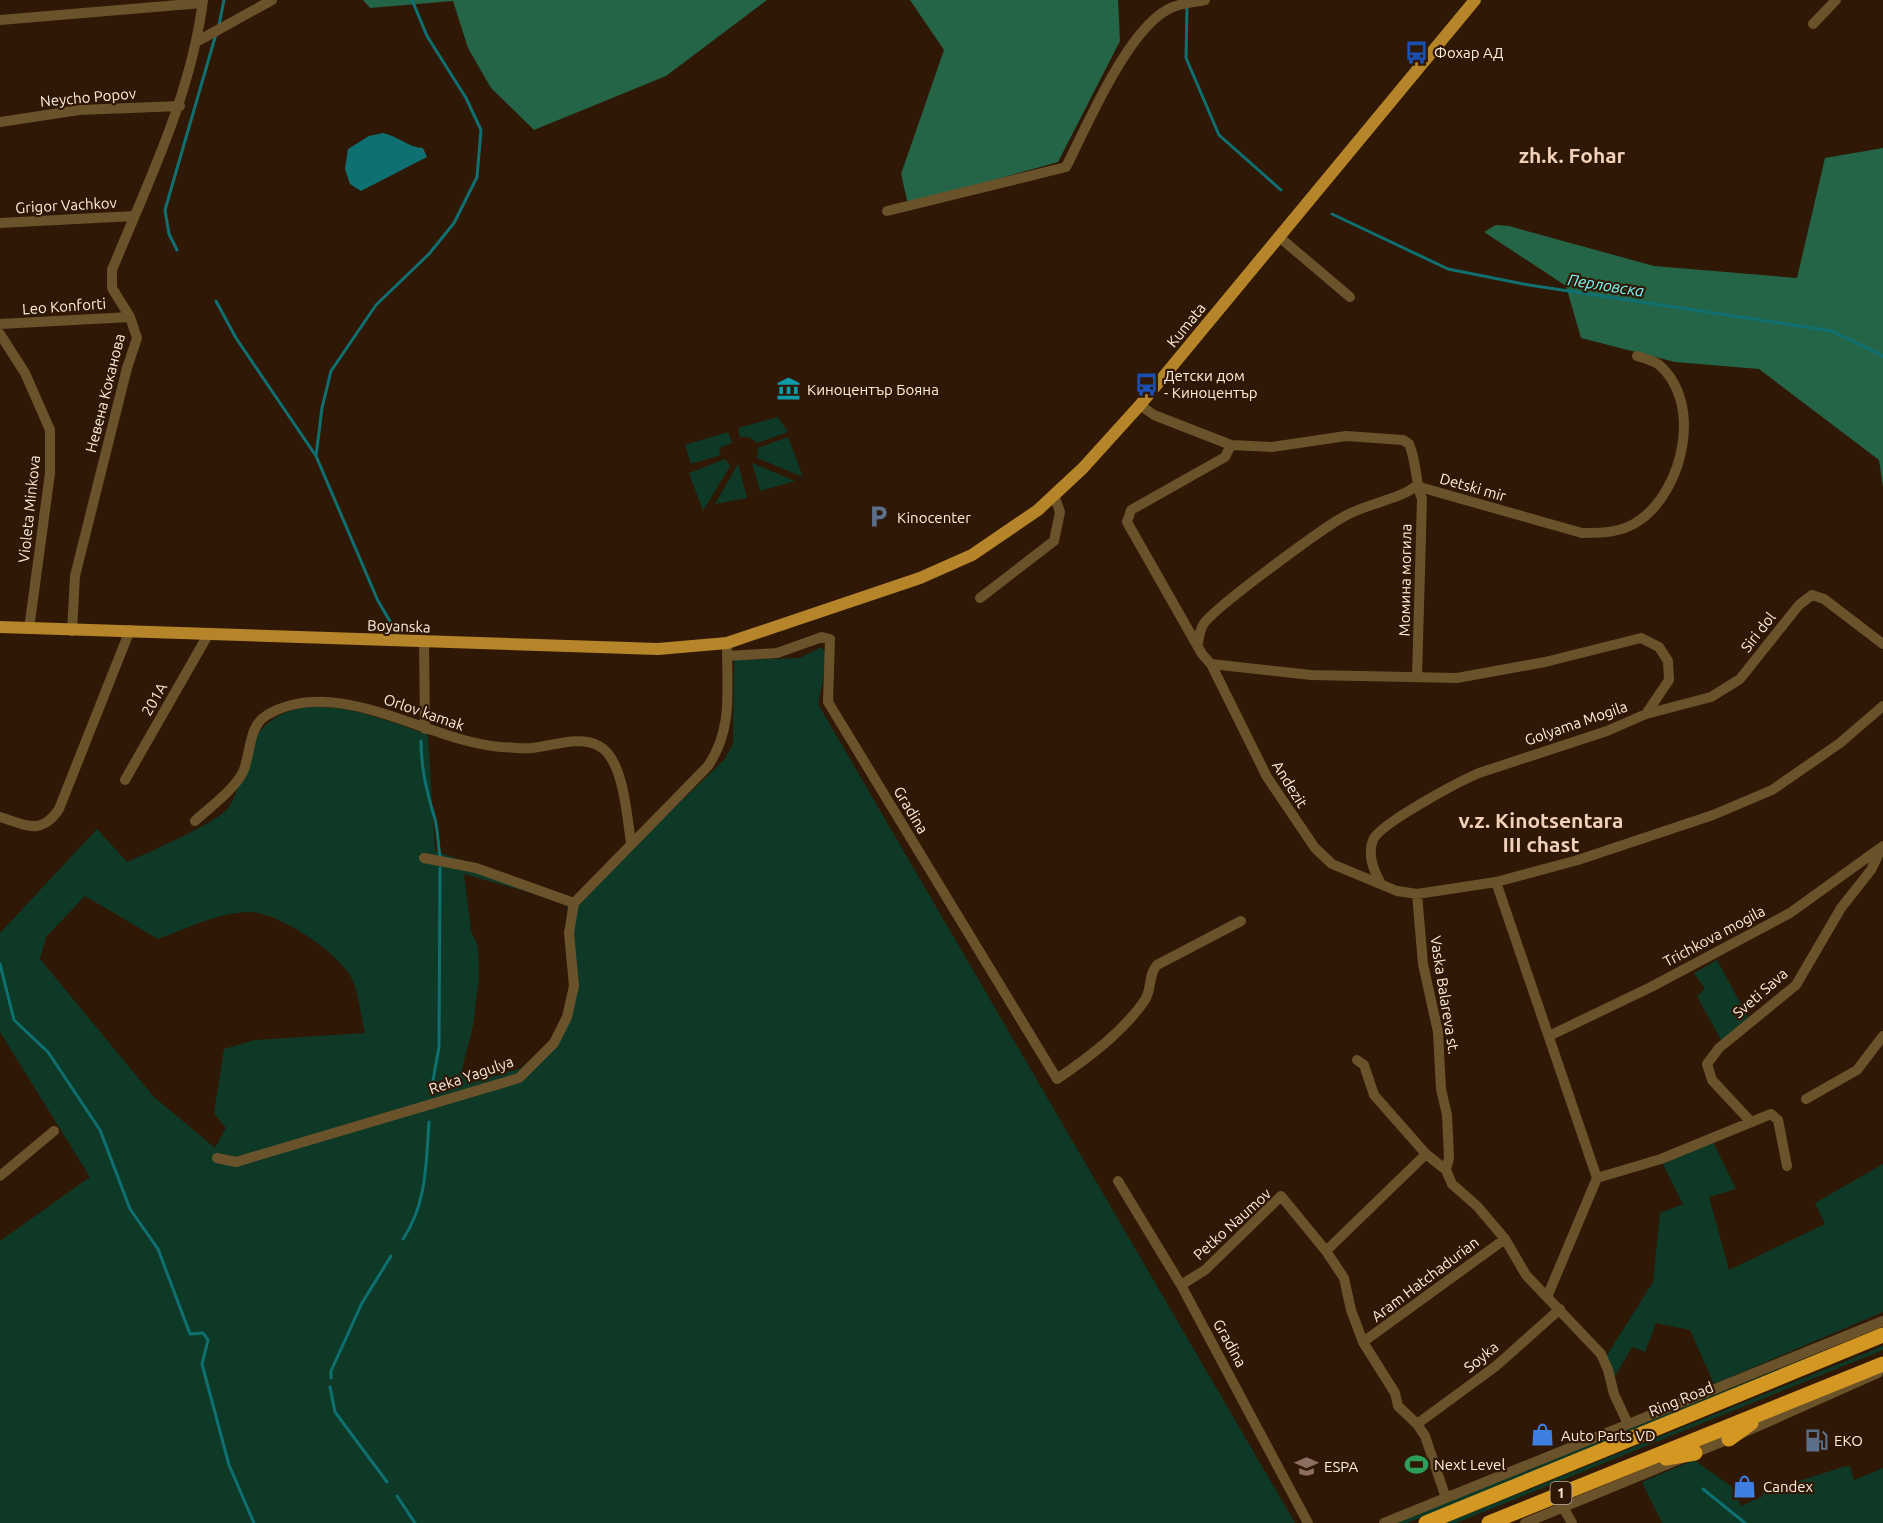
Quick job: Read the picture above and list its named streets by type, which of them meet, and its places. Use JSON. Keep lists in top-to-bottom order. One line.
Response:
{"streets":{"highway":["Ring Road","1"],"main road":["Kumata","Boyanska"],"street":["Neycho Popov","Grigor Vachkov","Leo Konforti","Невена Коканова","Detski mir","Violeta Minkova","Момина могила","Siri dol","201А","Orlov kamak","Golyama Mogila","Andezit","Gradina","Trichkova mogila","Sveti Sava","Vaska Balareva st.","Reka Yagulya","Petko Naumov","Aram Hatchadurian","Soyka"]},"crossings":[["Neycho Popov","Невена Коканова"],["Grigor Vachkov","Невена Коканова"],["Leo Konforti","Невена Коканова"],["Kumata","Detski mir"],["Kumata","Boyanska"],["Невена Коканова","Boyanska"],["Detski mir","Момина могила"],["Violeta Minkova","Boyanska"],["Момина могила","Golyama Mogila"],["Boyanska","201А"],["Siri dol","Golyama Mogila"],["Golyama Mogila","Andezit"],["Gradina","Petko Naumov"],["Trichkova mogila","Sveti Sava"],["Petko Naumov","Aram Hatchadurian"],["Petko Naumov","Soyka"]],"districts":["zh.k. Fohar","v.z. Kinotsentara III chast"],"water":["Перловска"],"places":{"bus stop":["Фохар АД","Детски дом - Киноцентър"],"museum":["Киноцентър Бояна"],"parking":["Kinocenter"],"shop":["Auto Parts VD","Candex"],"fuel station":["EKO"],"sports":["Next Level"],"school or university":["ESPA"]}}
